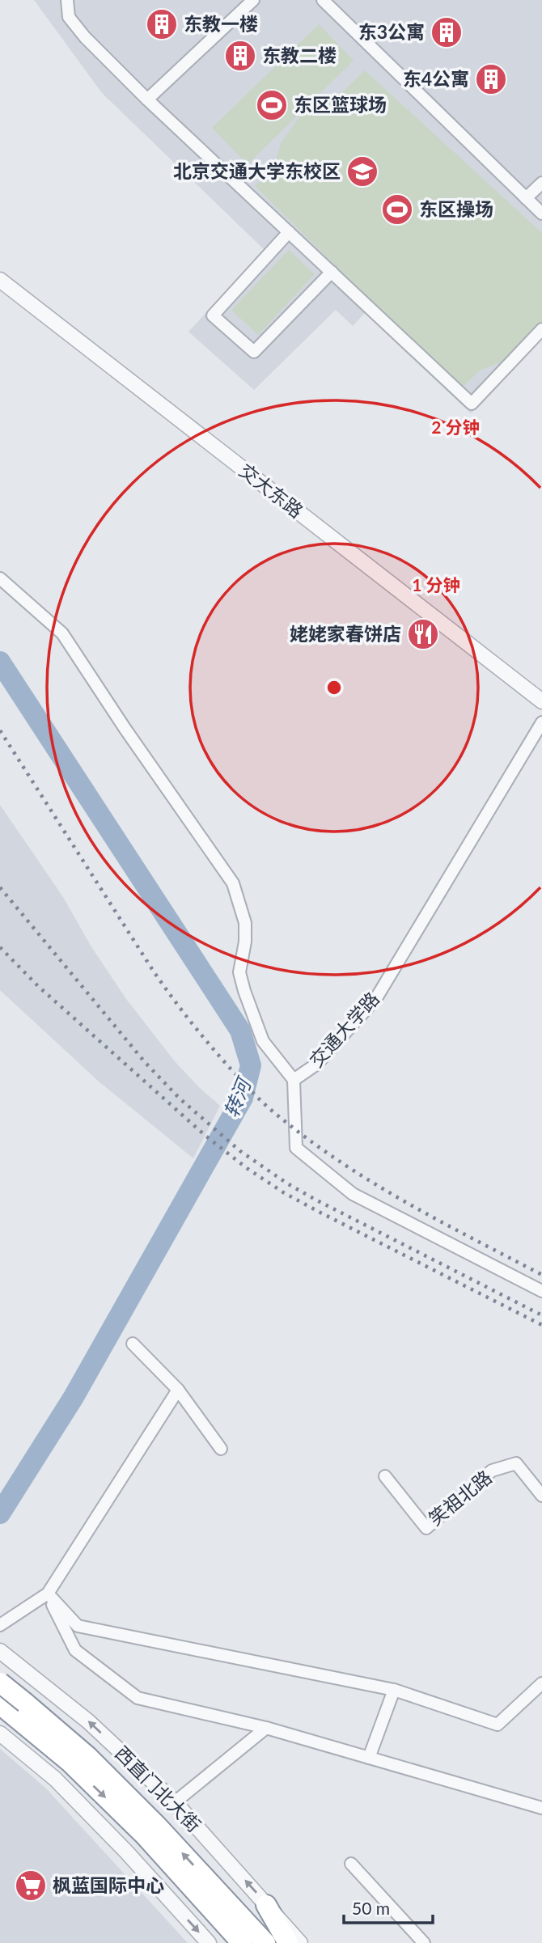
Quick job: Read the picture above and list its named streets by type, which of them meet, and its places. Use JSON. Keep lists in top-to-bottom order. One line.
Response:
{"streets":{"highway":["西直门北大街"],"street":["交大东路","交通大学路","笑祖北路"]},"water":["转河"],"places":{"building":["东教一楼","东3公寓","东教二楼","东4公寓"],"sports":["东区篮球场","东区操场"],"school or university":["北京交通大学东校区"],"restaurant":["姥姥家春饼店"],"supermarket":["枫蓝国际中心"]},"scale_bar":"50 m","rings":["2 分钟","1 分钟"]}
